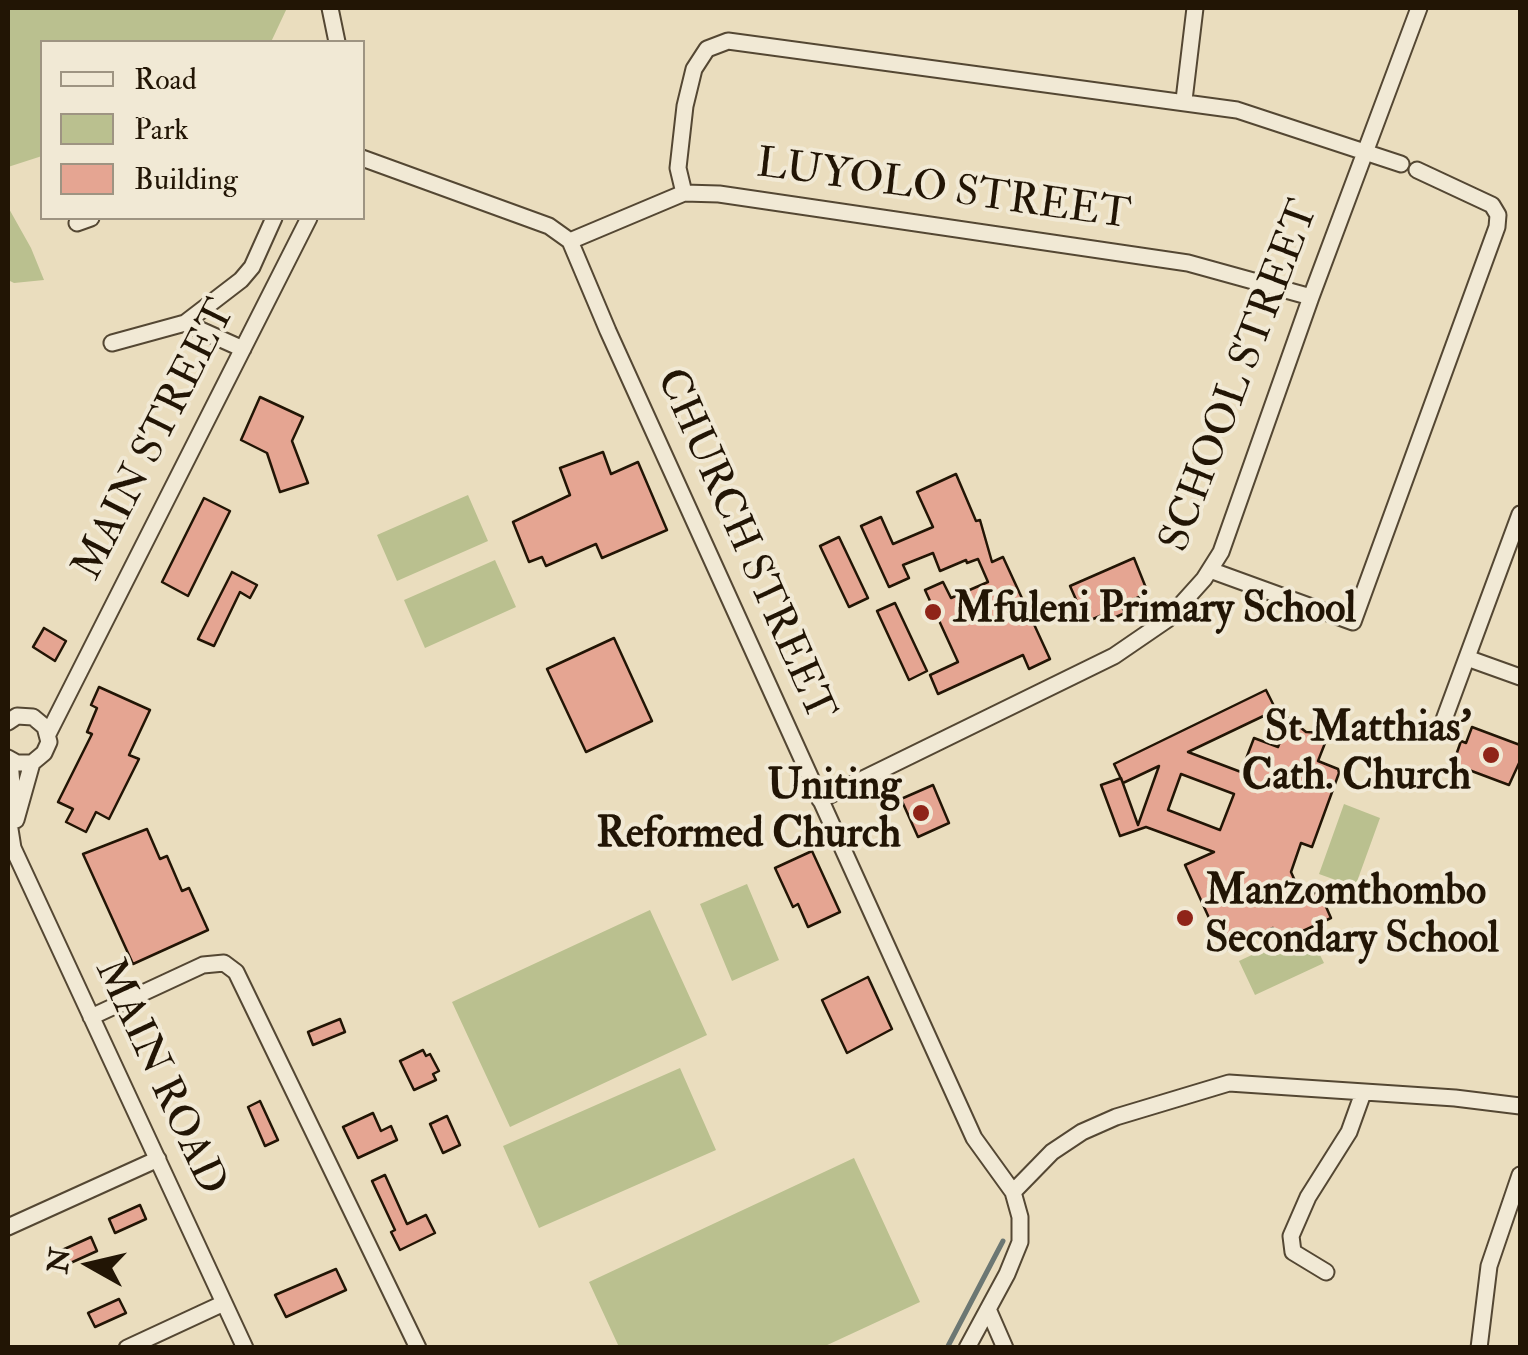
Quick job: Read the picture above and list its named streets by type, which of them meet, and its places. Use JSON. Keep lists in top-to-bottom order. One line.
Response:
{"streets":{"street":["LUYOLO STREET","SCHOOL STREET","MAIN STREET","CHURCH STREET","MAIN ROAD"]},"crossings":[["LUYOLO STREET","SCHOOL STREET"],["LUYOLO STREET","CHURCH STREET"],["SCHOOL STREET","CHURCH STREET"]],"places":["Mfuleni Primary School","St Matthias' Cath. Church","Uniting Reformed Church","Manzomthombo Secondary School"],"legend":["Road","Park","Building"],"north":"left"}
